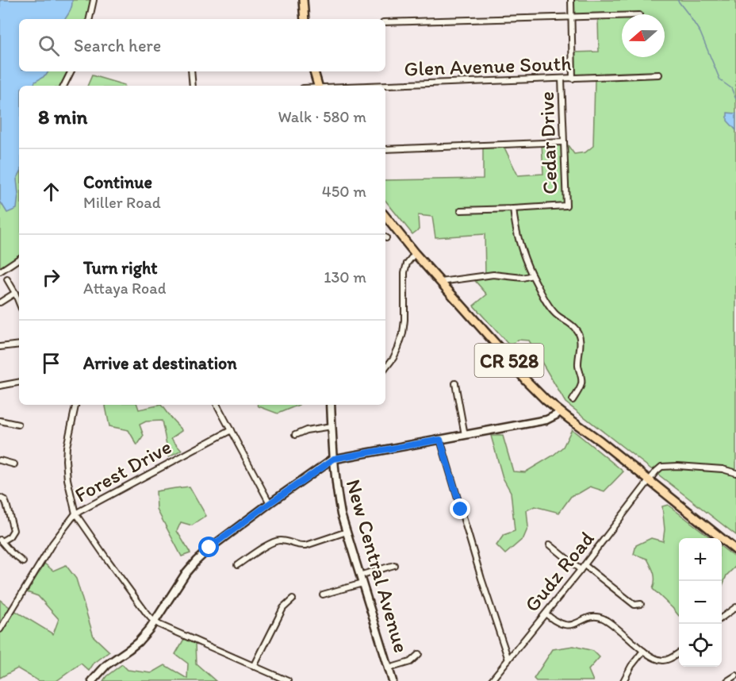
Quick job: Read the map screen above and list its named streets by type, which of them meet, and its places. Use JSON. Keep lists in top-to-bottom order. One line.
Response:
{"streets":{"main road":["CR 528"],"street":["Glen Avenue South","Cedar Drive","Forest Drive","New Central Avenue","Gudz Road"]},"crossings":[["Glen Avenue South","Cedar Drive"],["CR 528","Gudz Road"]],"north":"left","page":{"search":"Search here","heading":["8 min","Walk · 580 m"],"list":[["Continue","Miller Road","450 m"],["Turn right","Attaya Road","130 m"],"Arrive at destination"],"map_buttons":["+","−"]}}
